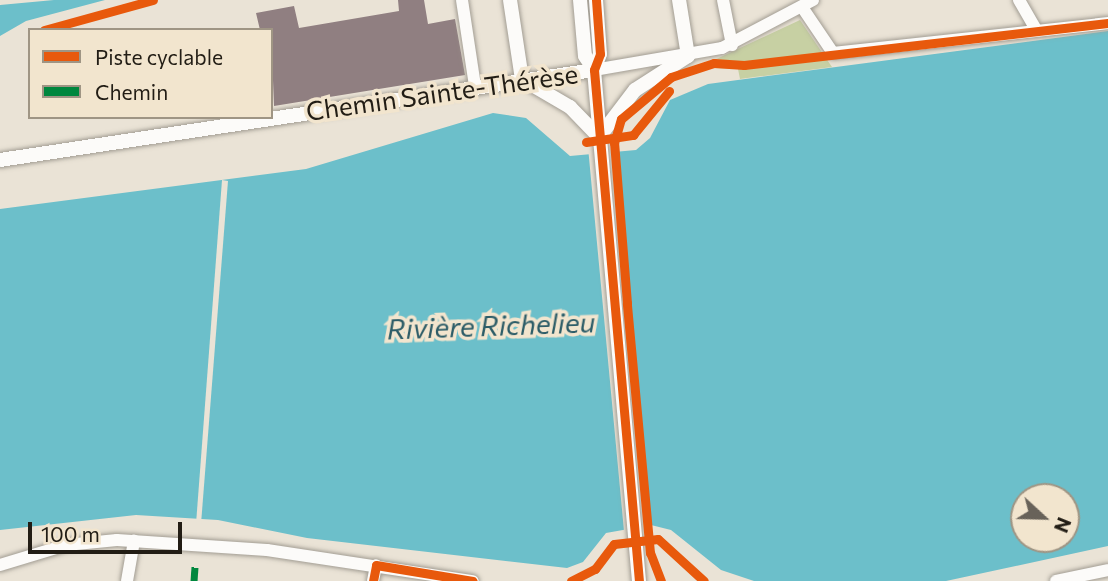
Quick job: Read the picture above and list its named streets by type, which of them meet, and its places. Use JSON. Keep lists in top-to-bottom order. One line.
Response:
{"streets":{"main road":["Chemin Sainte-Thérèse"]},"water":["Rivière Richelieu"],"legend":["Piste cyclable","Chemin"],"scale_bar":"100 m","north":"right"}
